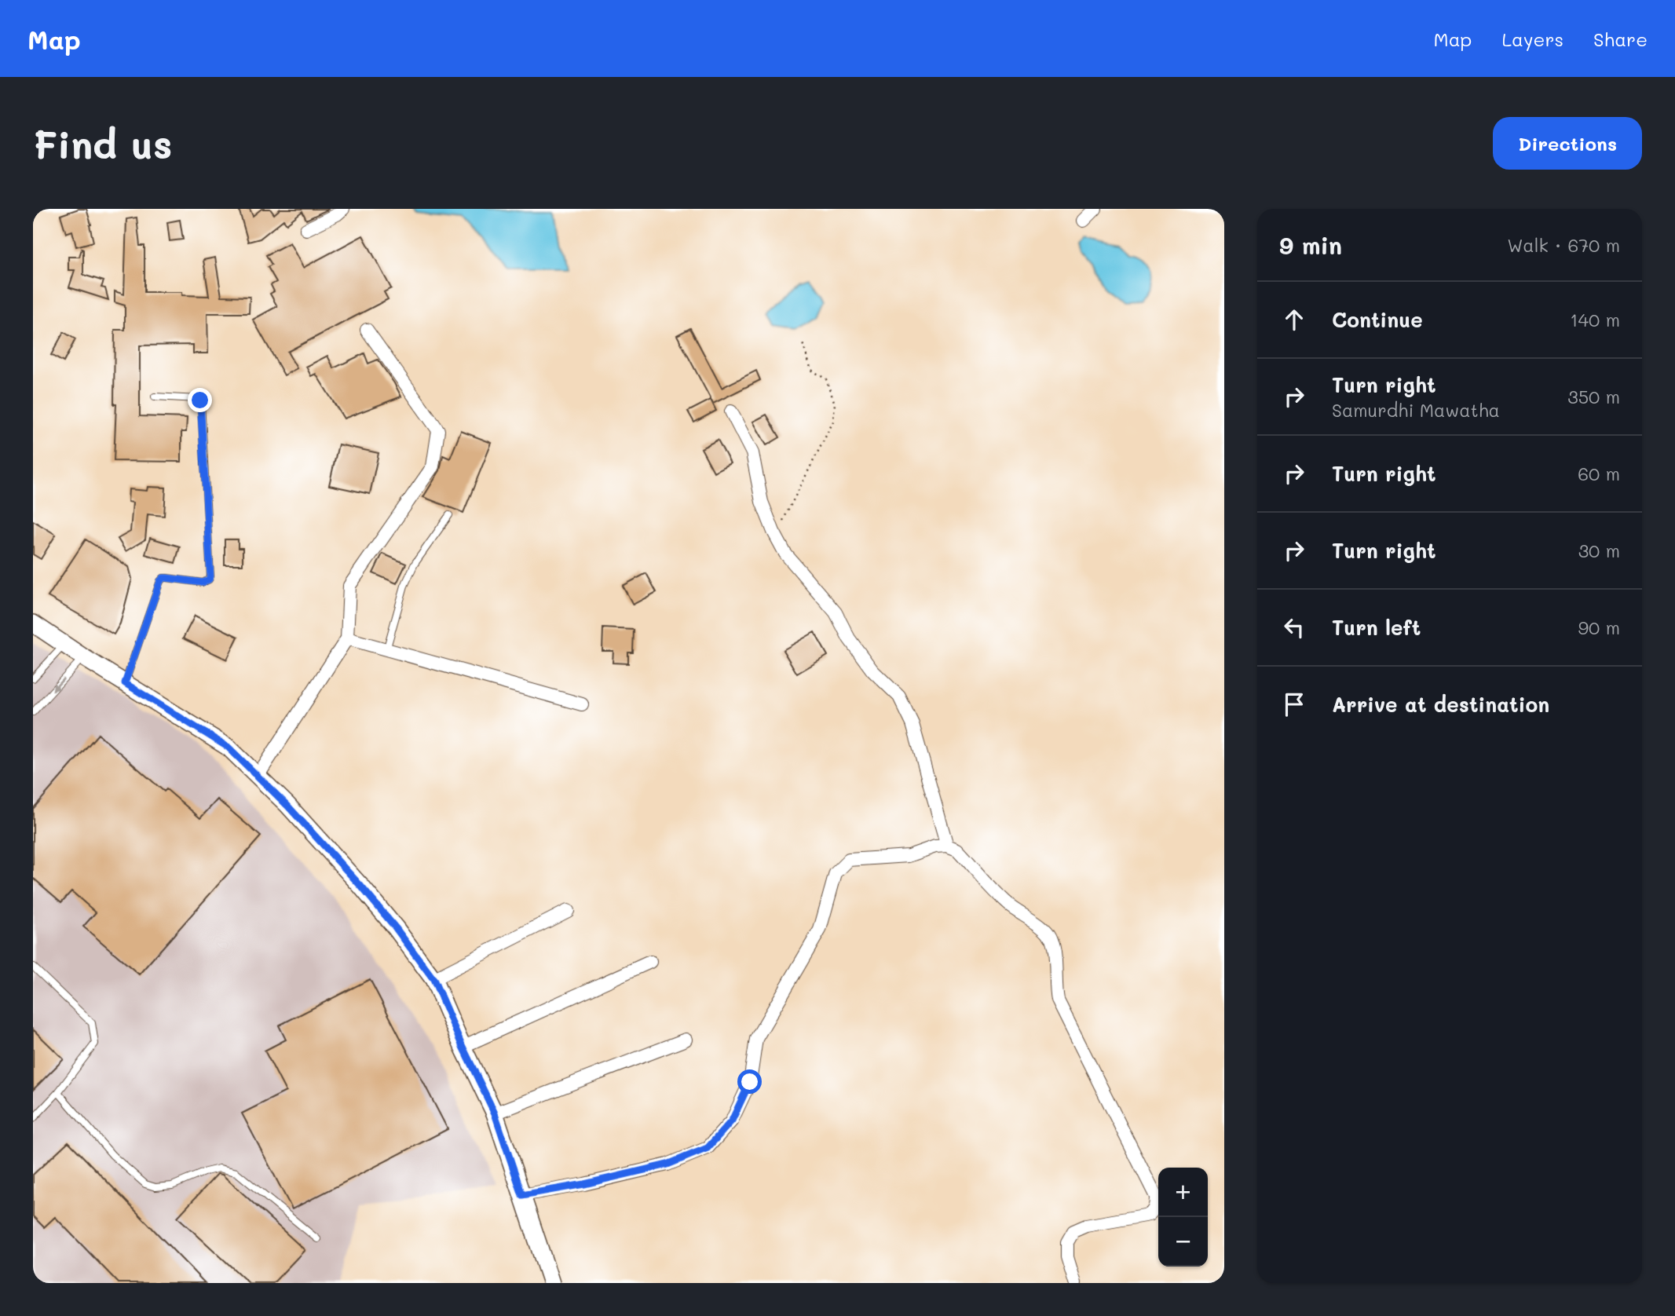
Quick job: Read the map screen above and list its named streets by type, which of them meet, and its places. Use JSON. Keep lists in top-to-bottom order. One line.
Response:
{"page":{"header":"Map","nav":["Map","Layers","Share"],"buttons":"Directions","title":"Find us","heading":["9 min","Walk · 670 m"],"list":[["Continue","140 m"],["Turn right","Samurdhi Mawatha","350 m"],["Turn right","60 m"],["Turn right","30 m"],["Turn left","90 m"],"Arrive at destination"],"map_buttons":["+","−"]}}
